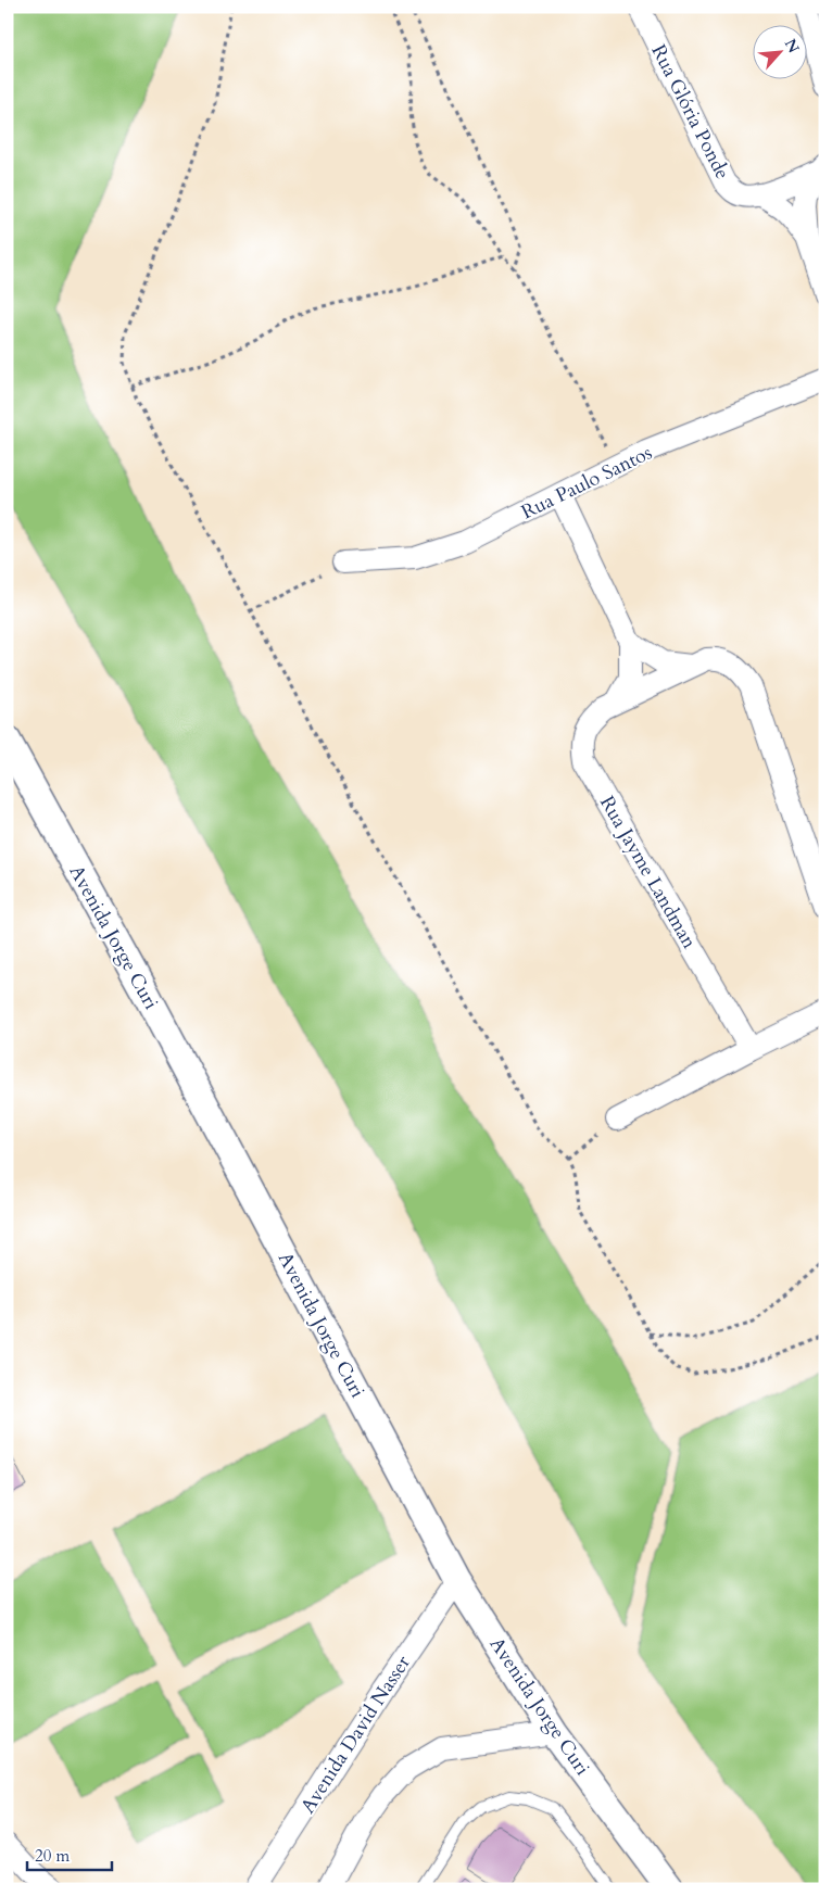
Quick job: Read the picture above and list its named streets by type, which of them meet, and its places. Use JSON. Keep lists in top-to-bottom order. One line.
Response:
{"streets":{"street":["Rua Glória Ponde","Rua Paulo Santos","Rua Jayme Landman","Avenida Jorge Curi","Avenida David Nasser"]},"crossings":[["Rua Paulo Santos","Rua Jayme Landman"],["Avenida Jorge Curi","Avenida David Nasser"]],"scale_bar":"20 m","north":"top right"}
